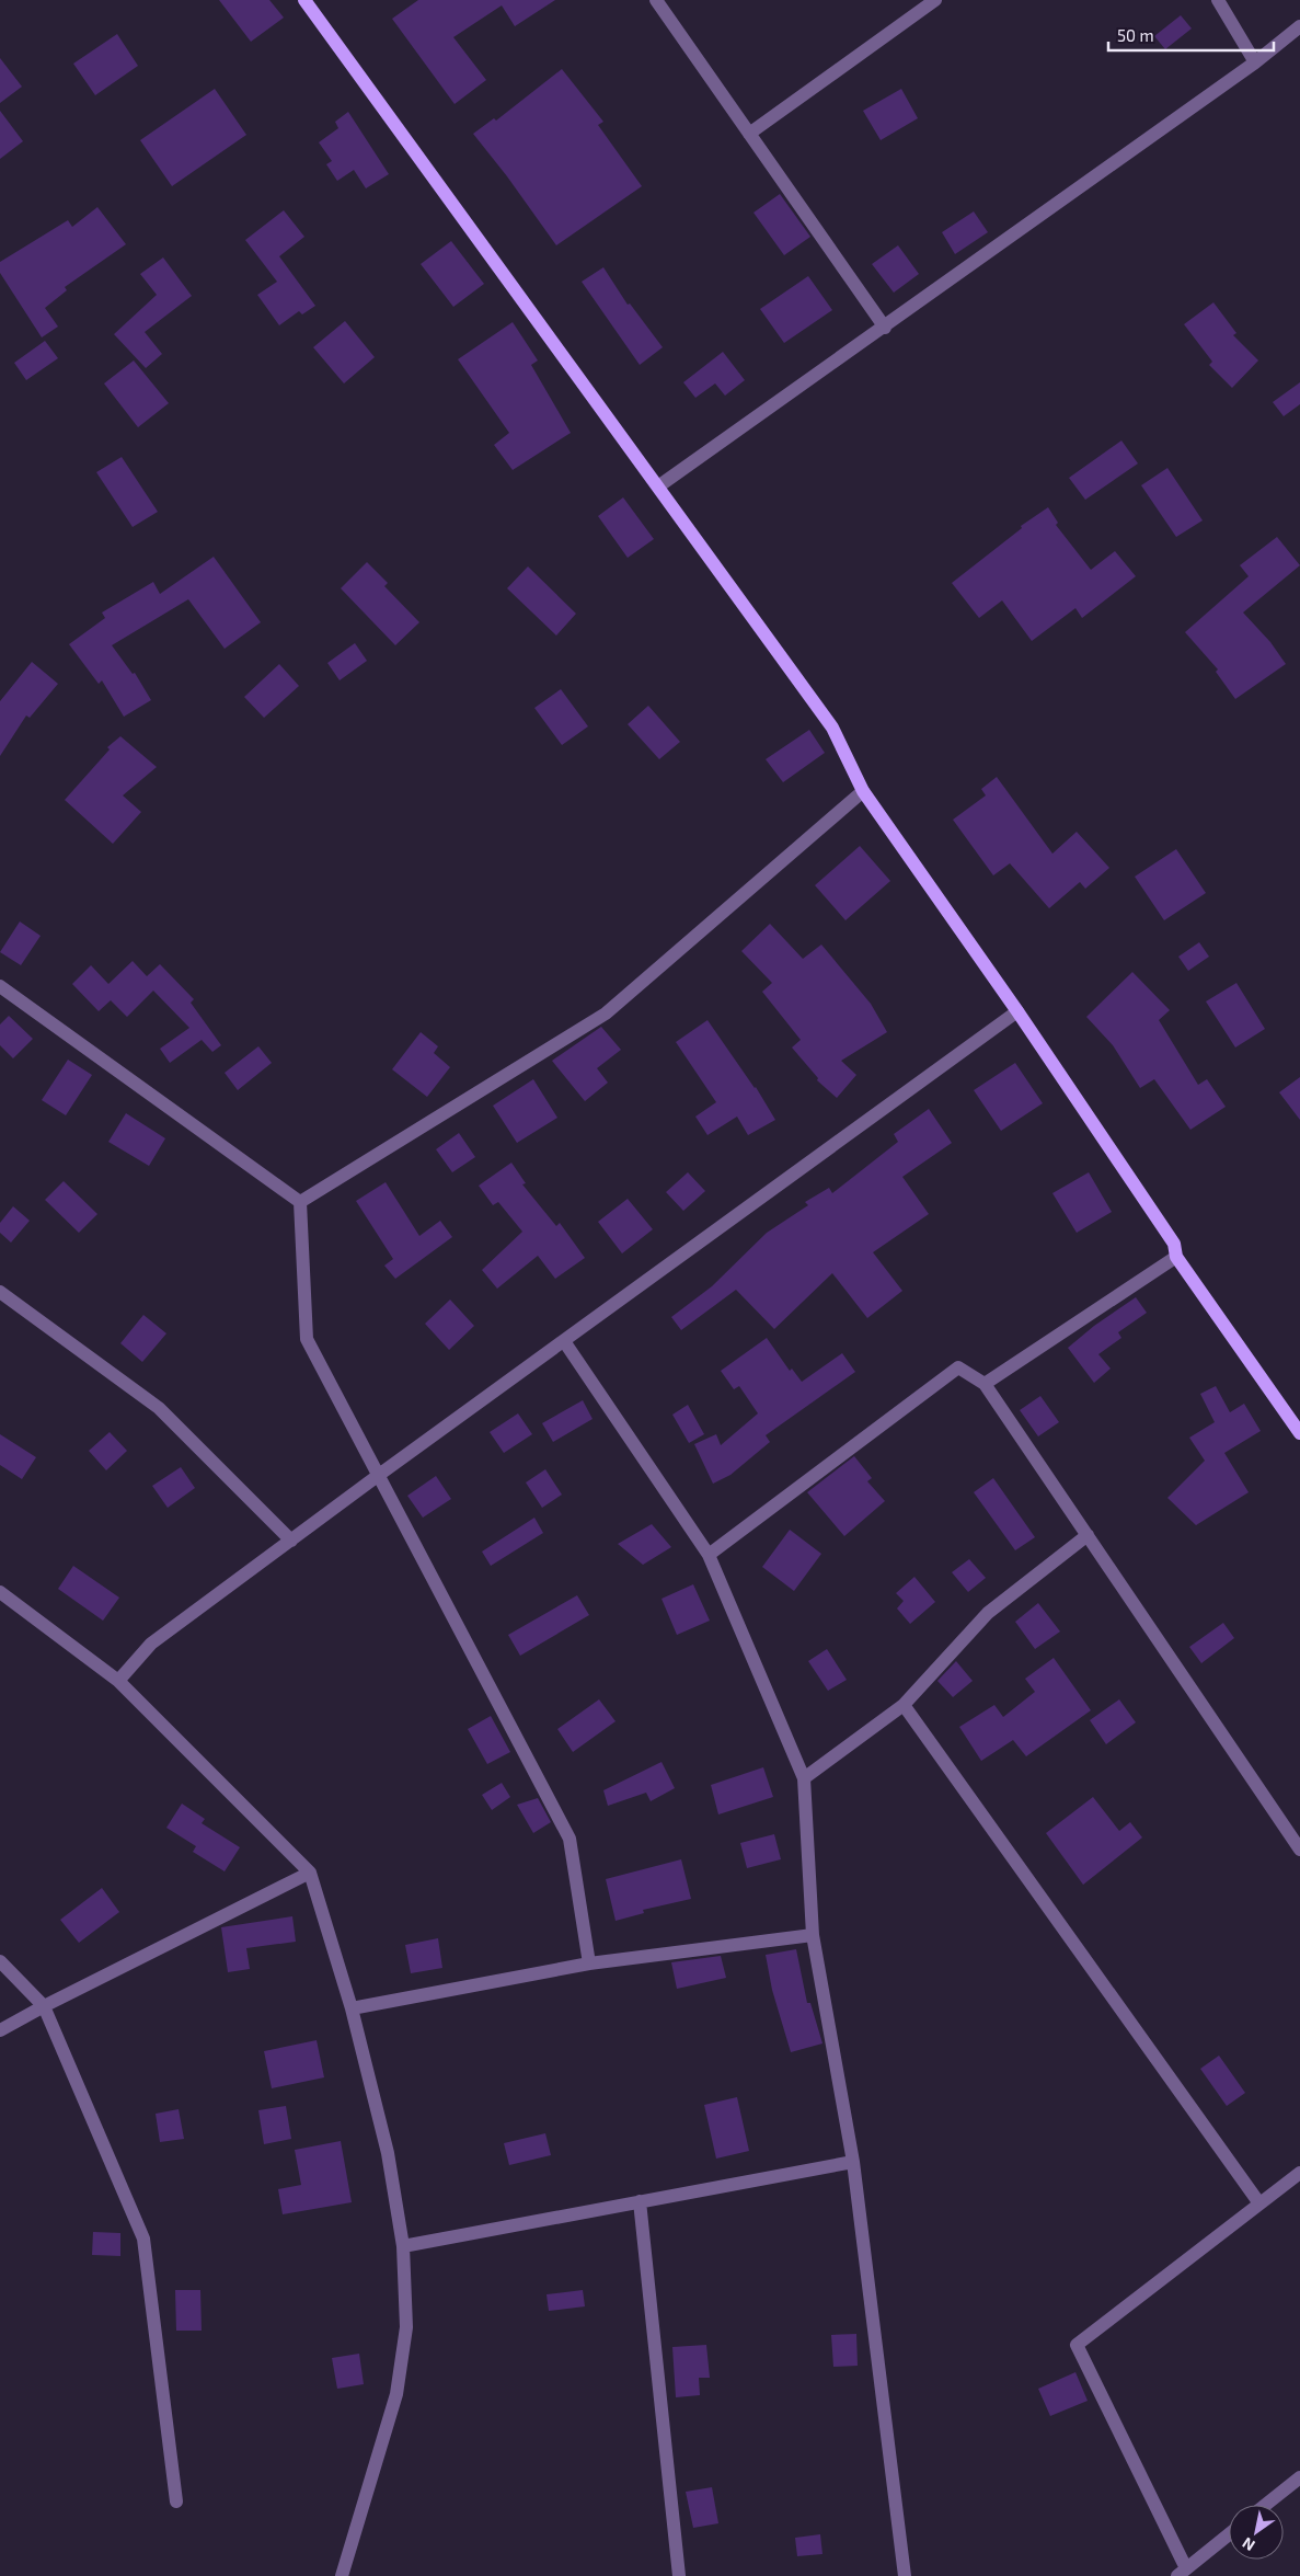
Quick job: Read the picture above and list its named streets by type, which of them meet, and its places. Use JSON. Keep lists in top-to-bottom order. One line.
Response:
{"scale_bar":"50 m","north":"bottom left"}
